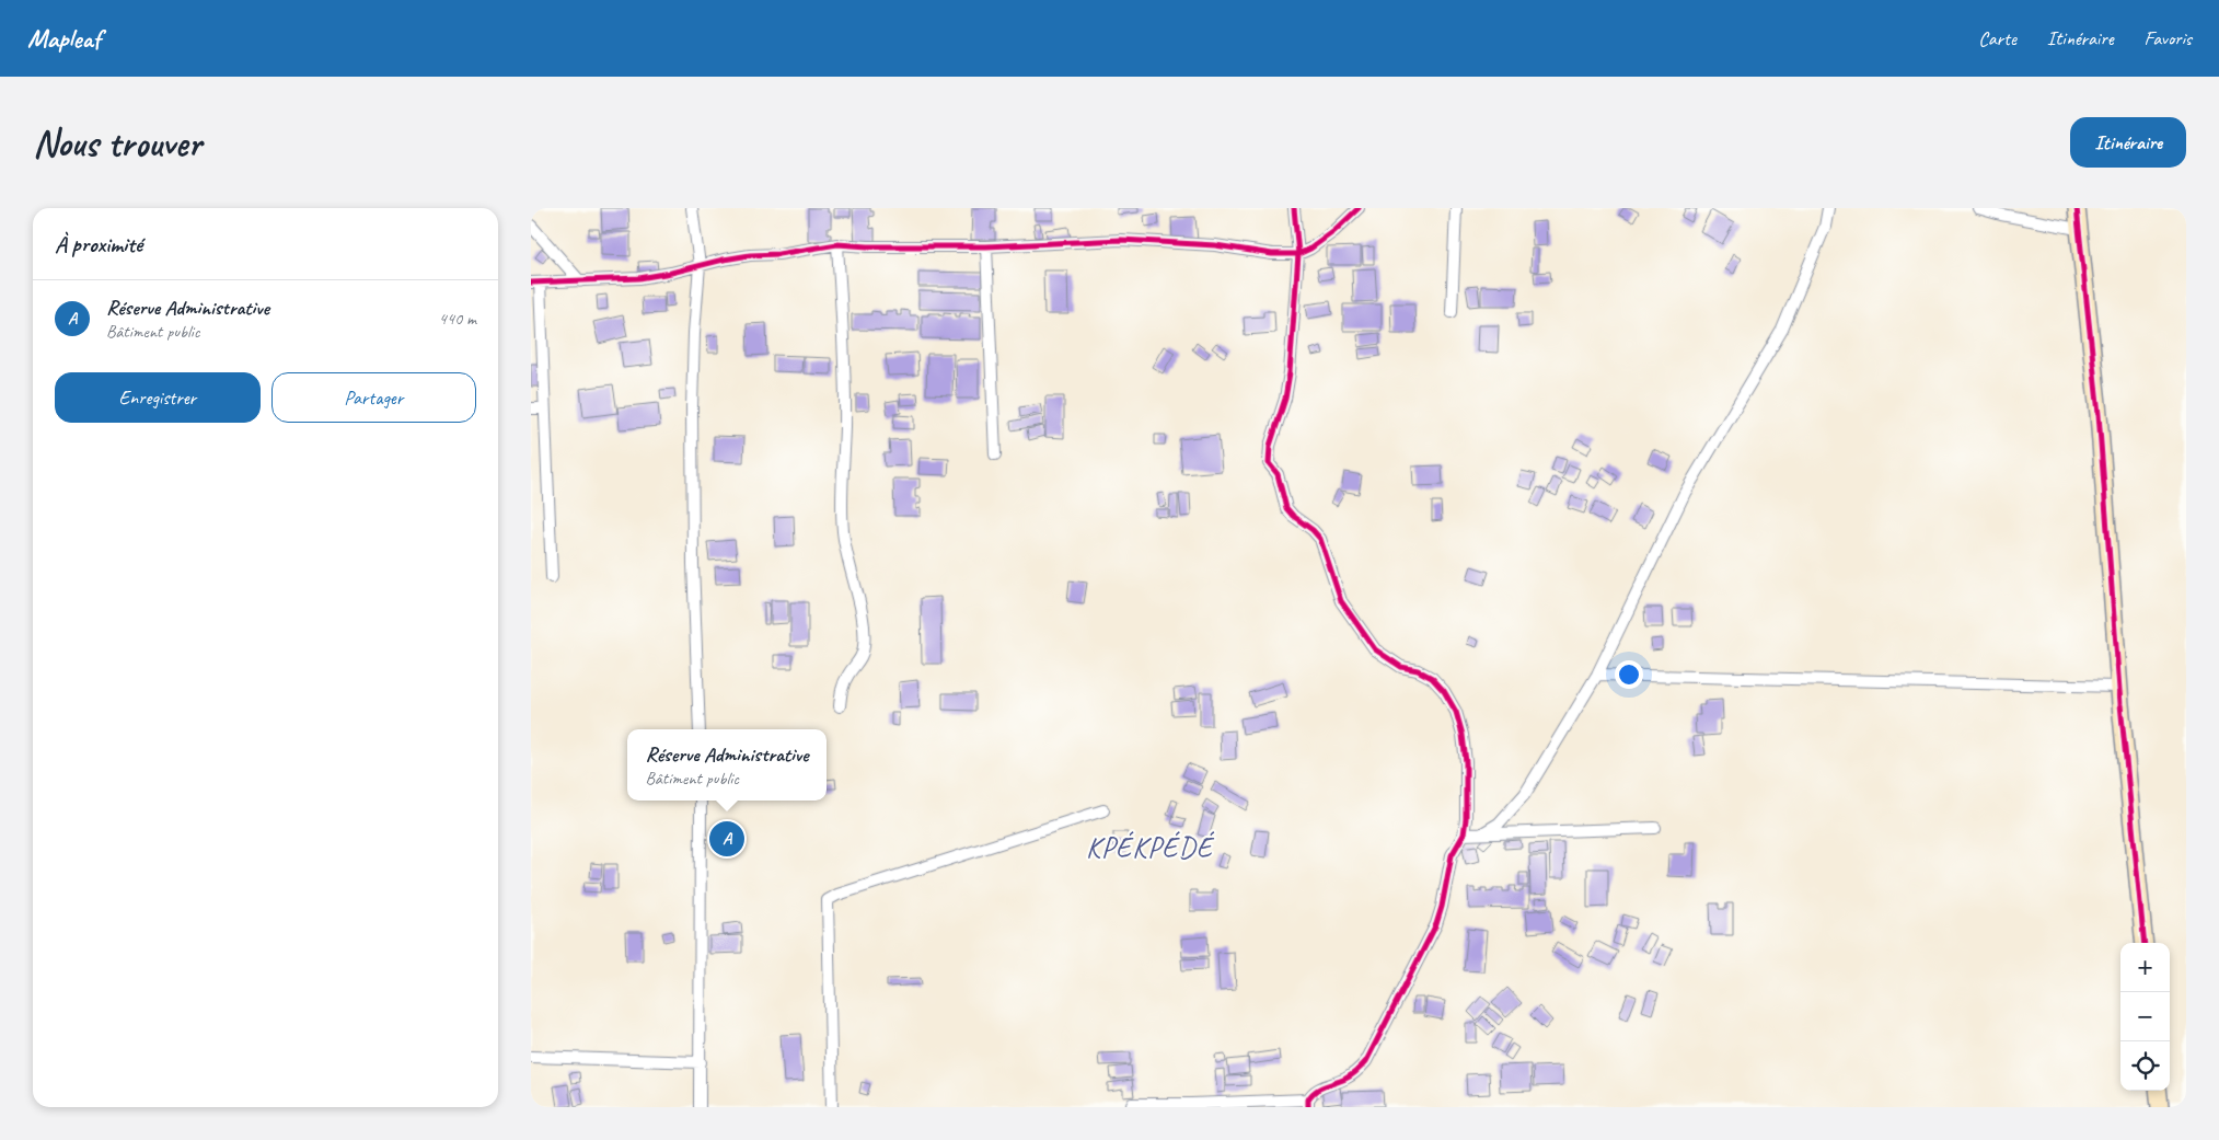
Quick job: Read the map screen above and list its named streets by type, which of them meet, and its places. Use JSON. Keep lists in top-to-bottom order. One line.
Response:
{"districts":["KPÉKPÉDÉ"],"page":{"header":"Mapleaf","nav":["Carte","Itinéraire","Favoris"],"buttons":["Itinéraire",["Enregistrer","Partager"]],"title":"Nous trouver","heading":"À proximité","list":[{"mark":"A","name":"Réserve Administrative","note":"Bâtiment public","value":"440 m"}],"popup":["Réserve Administrative","Bâtiment public"],"pins":"A","map_buttons":["+","−"]}}
